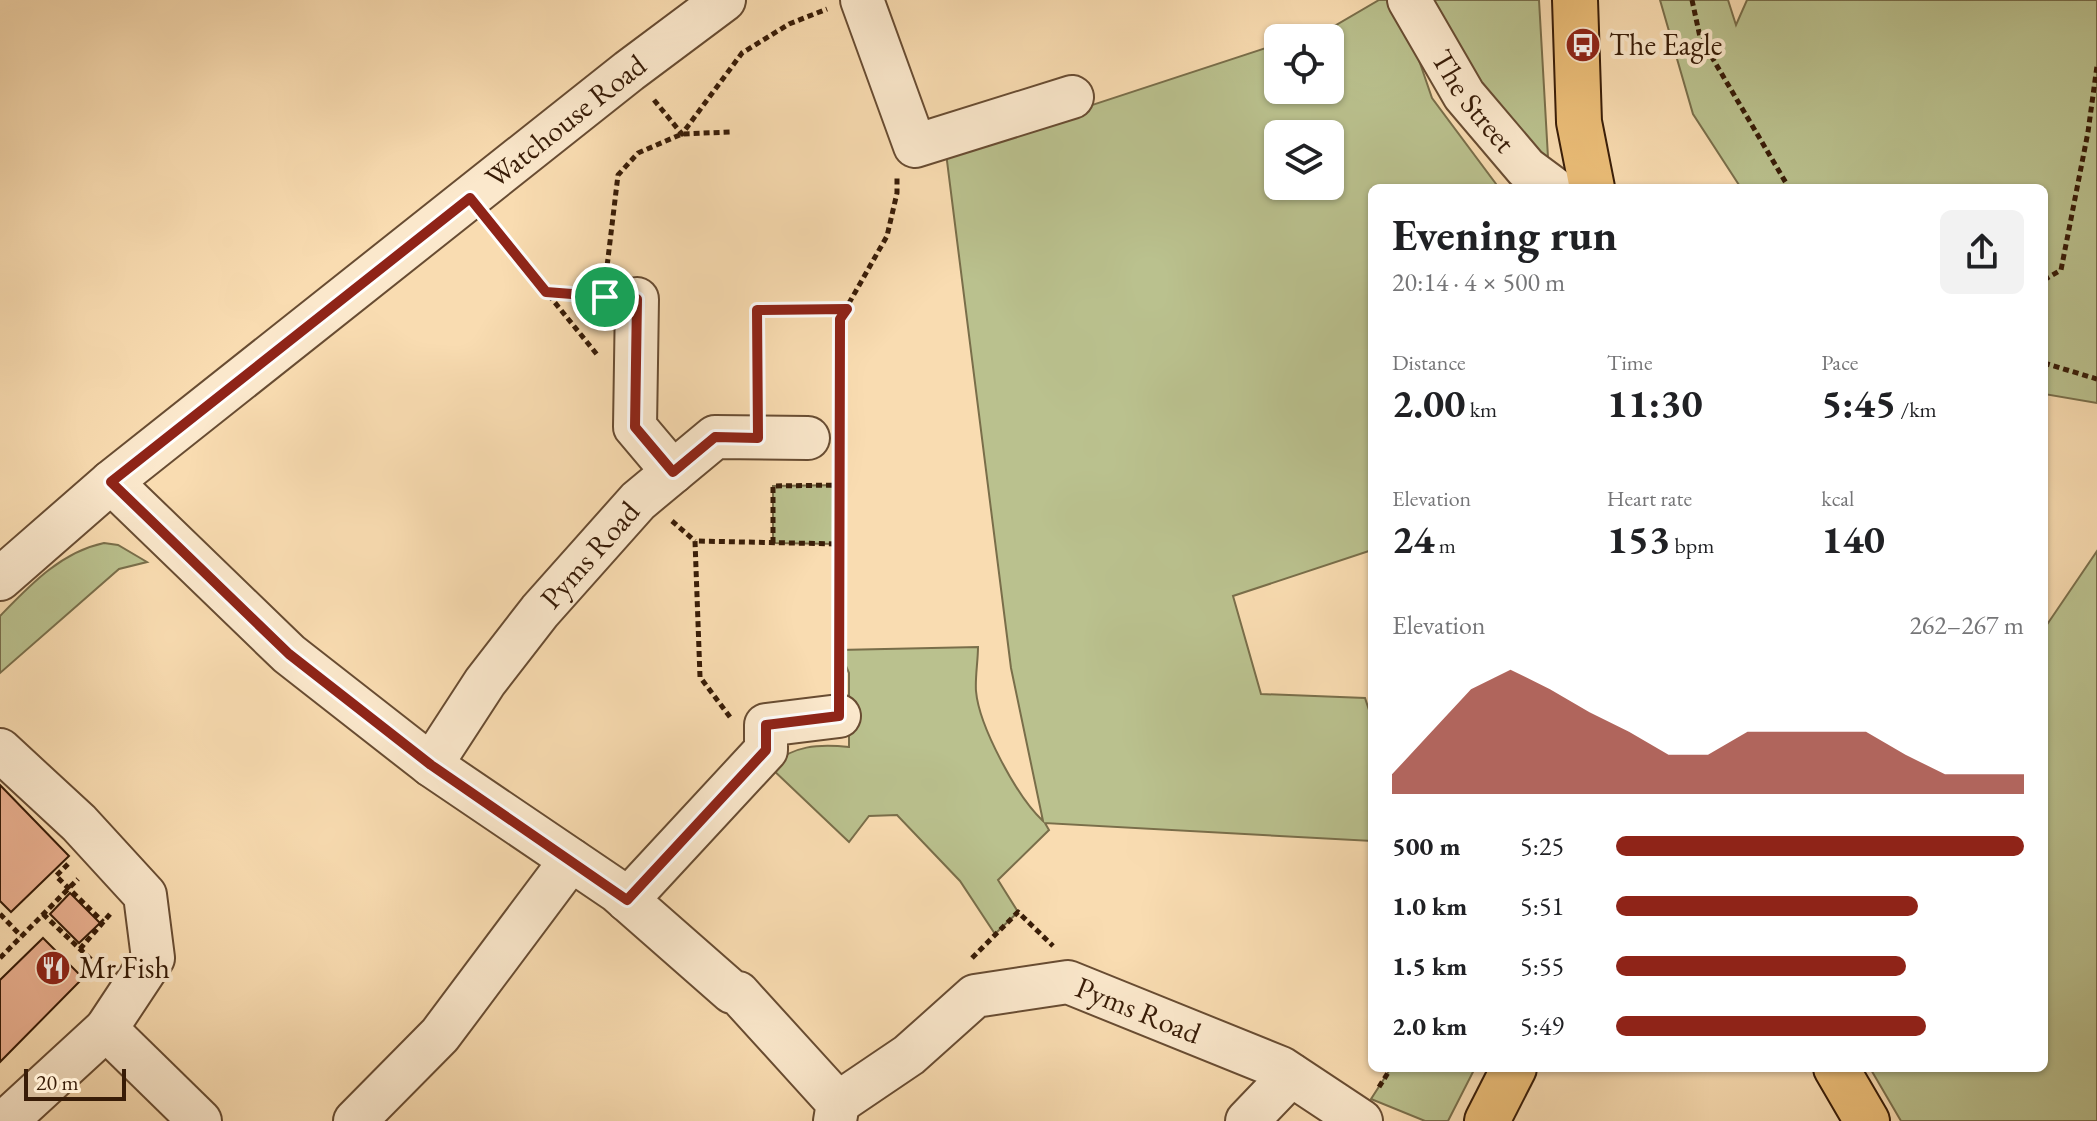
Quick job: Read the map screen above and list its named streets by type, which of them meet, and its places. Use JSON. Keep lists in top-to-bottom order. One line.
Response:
{"streets":{"street":["The Street","Watchouse Road","Pyms Road"]},"crossings":[["Watchouse Road","Pyms Road"]],"places":{"bus stop":["The Eagle"],"restaurant":["Mr Fish"]},"scale_bar":"20 m","page":{"heading":["Evening run","20:14 · 4 × 500 m"],"stats":[["Distance","2.00 km"],["Time","11:30"],["Pace","5:45 /km"],["Elevation","24 m"],["Heart rate","153 bpm"],["kcal","140"]],"chart":["Elevation","262–267 m"],"list":[{"name":"500 m","note":"5:25"},{"name":"1.0 km","note":"5:51"},{"name":"1.5 km","note":"5:55"},{"name":"2.0 km","note":"5:49"}],"scale":"20 m"}}
